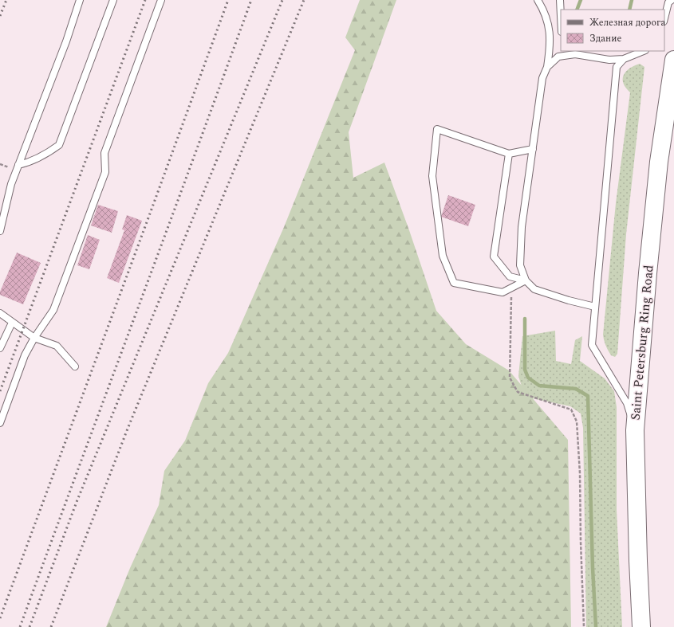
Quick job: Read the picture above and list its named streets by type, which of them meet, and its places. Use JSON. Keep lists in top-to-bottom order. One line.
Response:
{"streets":{"highway":["Saint Petersburg Ring Road"]},"legend":["Железная дорога","Здание"]}
